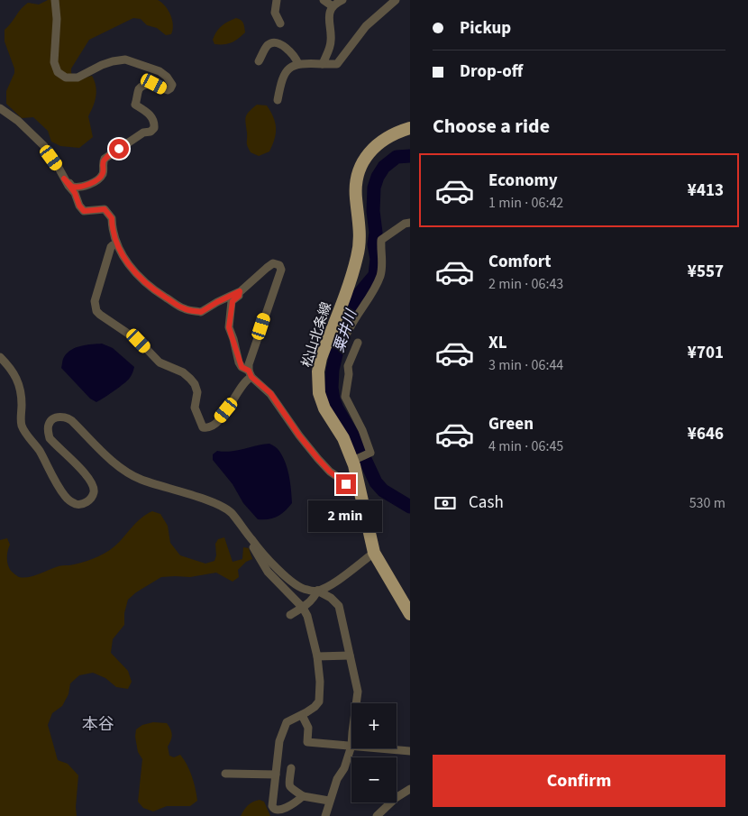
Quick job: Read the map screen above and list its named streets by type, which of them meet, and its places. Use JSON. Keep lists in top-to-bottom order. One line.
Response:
{"streets":{"main road":["松山北条線"]},"districts":["本谷"],"water":["粟井川"],"page":{"banner":["Pickup","Drop-off"],"heading":"Choose a ride","list":[{"name":"Economy","note":"1 min · 06:42","value":"¥413"},{"name":"Comfort","note":"2 min · 06:43","value":"¥557"},{"name":"XL","note":"3 min · 06:44","value":"¥701"},{"name":"Green","note":"4 min · 06:45","value":"¥646"}],"pay":["Cash","530 m"],"bubble":"2 min","map_buttons":["+","−"],"buttons":"Confirm"}}
